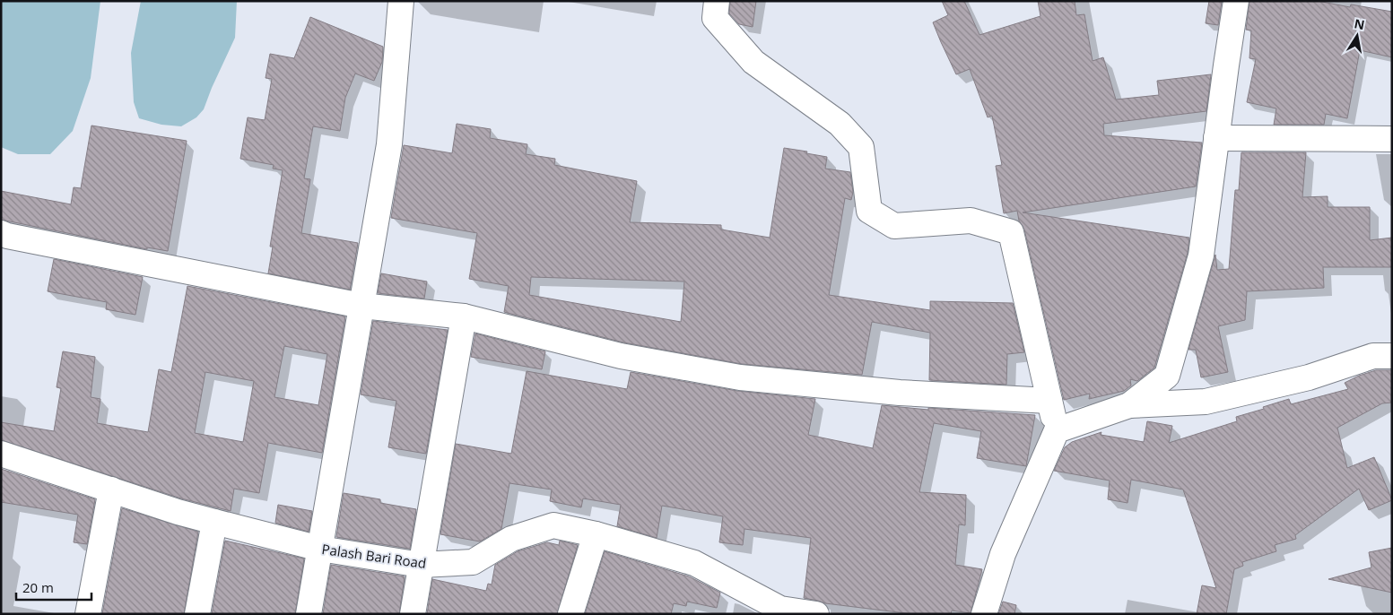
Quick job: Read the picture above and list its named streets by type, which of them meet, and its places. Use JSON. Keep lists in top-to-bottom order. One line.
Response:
{"streets":{"street":["Palash Bari Road"]},"scale_bar":"20 m","north":"top"}
